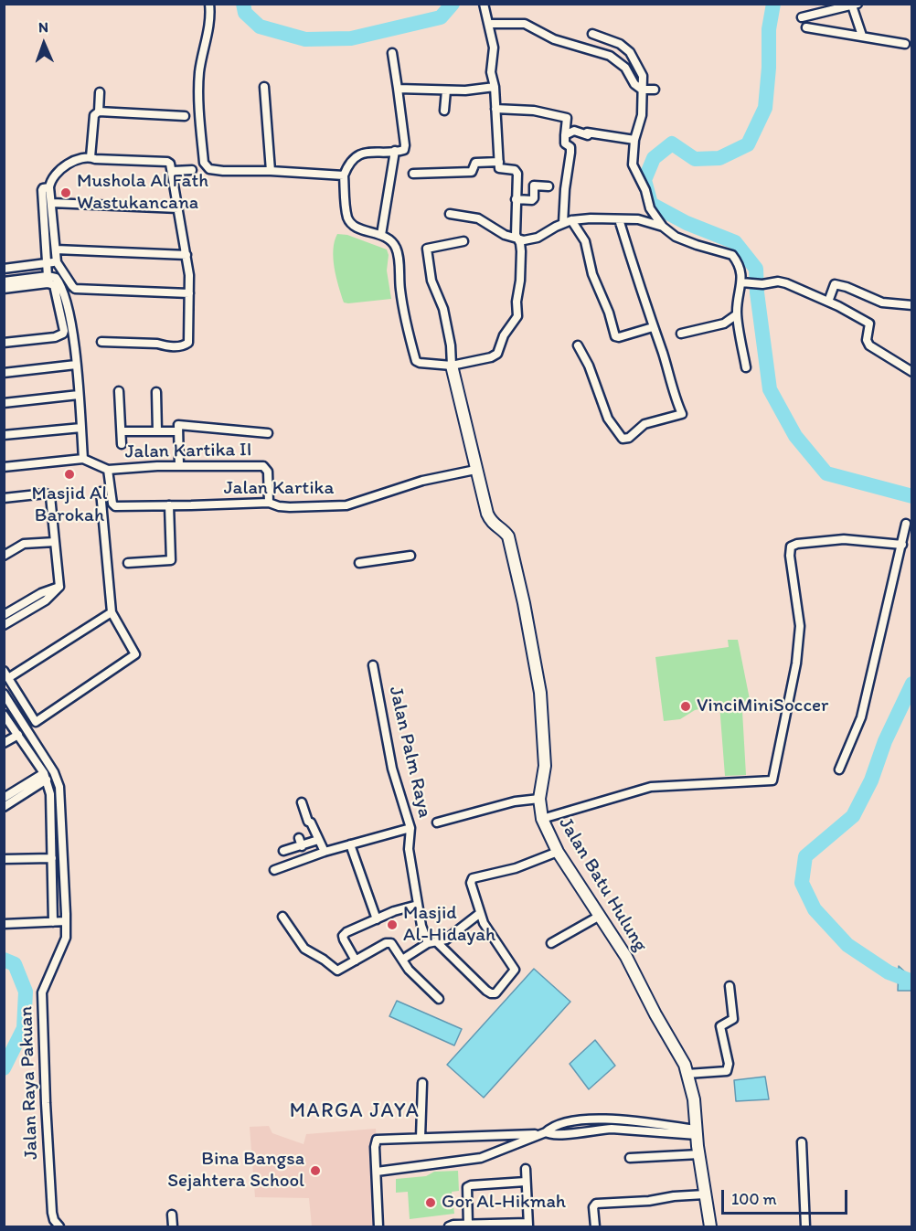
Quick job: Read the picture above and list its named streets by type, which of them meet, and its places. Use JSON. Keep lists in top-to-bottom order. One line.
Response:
{"streets":{"street":["Jalan Kartika II","Jalan Kartika","Jalan Palm Raya","Jalan Batu Hulung","Jalan Raya Pakuan"]},"crossings":[["Jalan Kartika II","Jalan Kartika"],["Jalan Kartika","Jalan Batu Hulung"],["Jalan Palm Raya","Jalan Batu Hulung"]],"districts":["MARGA JAYA"],"places":["Mushola Al Fath Wastukancana","Masjid Al Barokah","VinciMiniSoccer","Masjid Al-Hidayah","Bina Bangsa Sejahtera School","Gor Al-Hikmah"],"scale_bar":"100 m","north":"top"}
